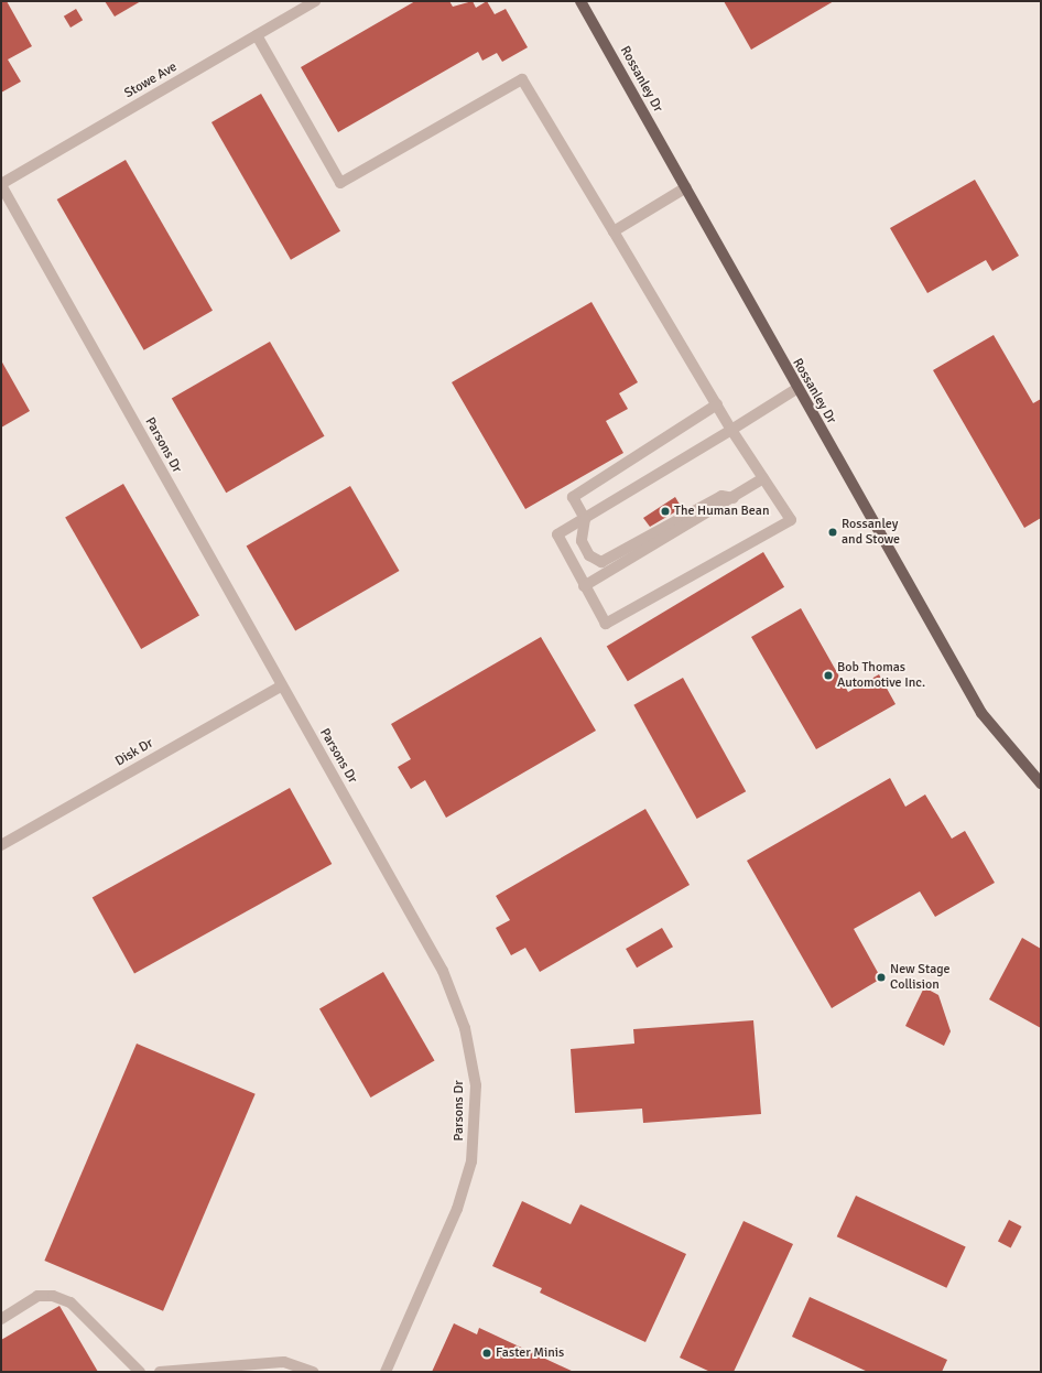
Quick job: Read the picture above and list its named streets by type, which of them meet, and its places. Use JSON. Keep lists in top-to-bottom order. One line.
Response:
{"streets":{"main road":["Rossanley Dr"],"street":["Stowe Ave","Parsons Dr","Disk Dr"]},"crossings":[["Stowe Ave","Parsons Dr"],["Parsons Dr","Disk Dr"]],"places":["The Human Bean","Rossanley and Stowe","Bob Thomas Automotive Inc.","New Stage Collision","Faster Minis"]}
